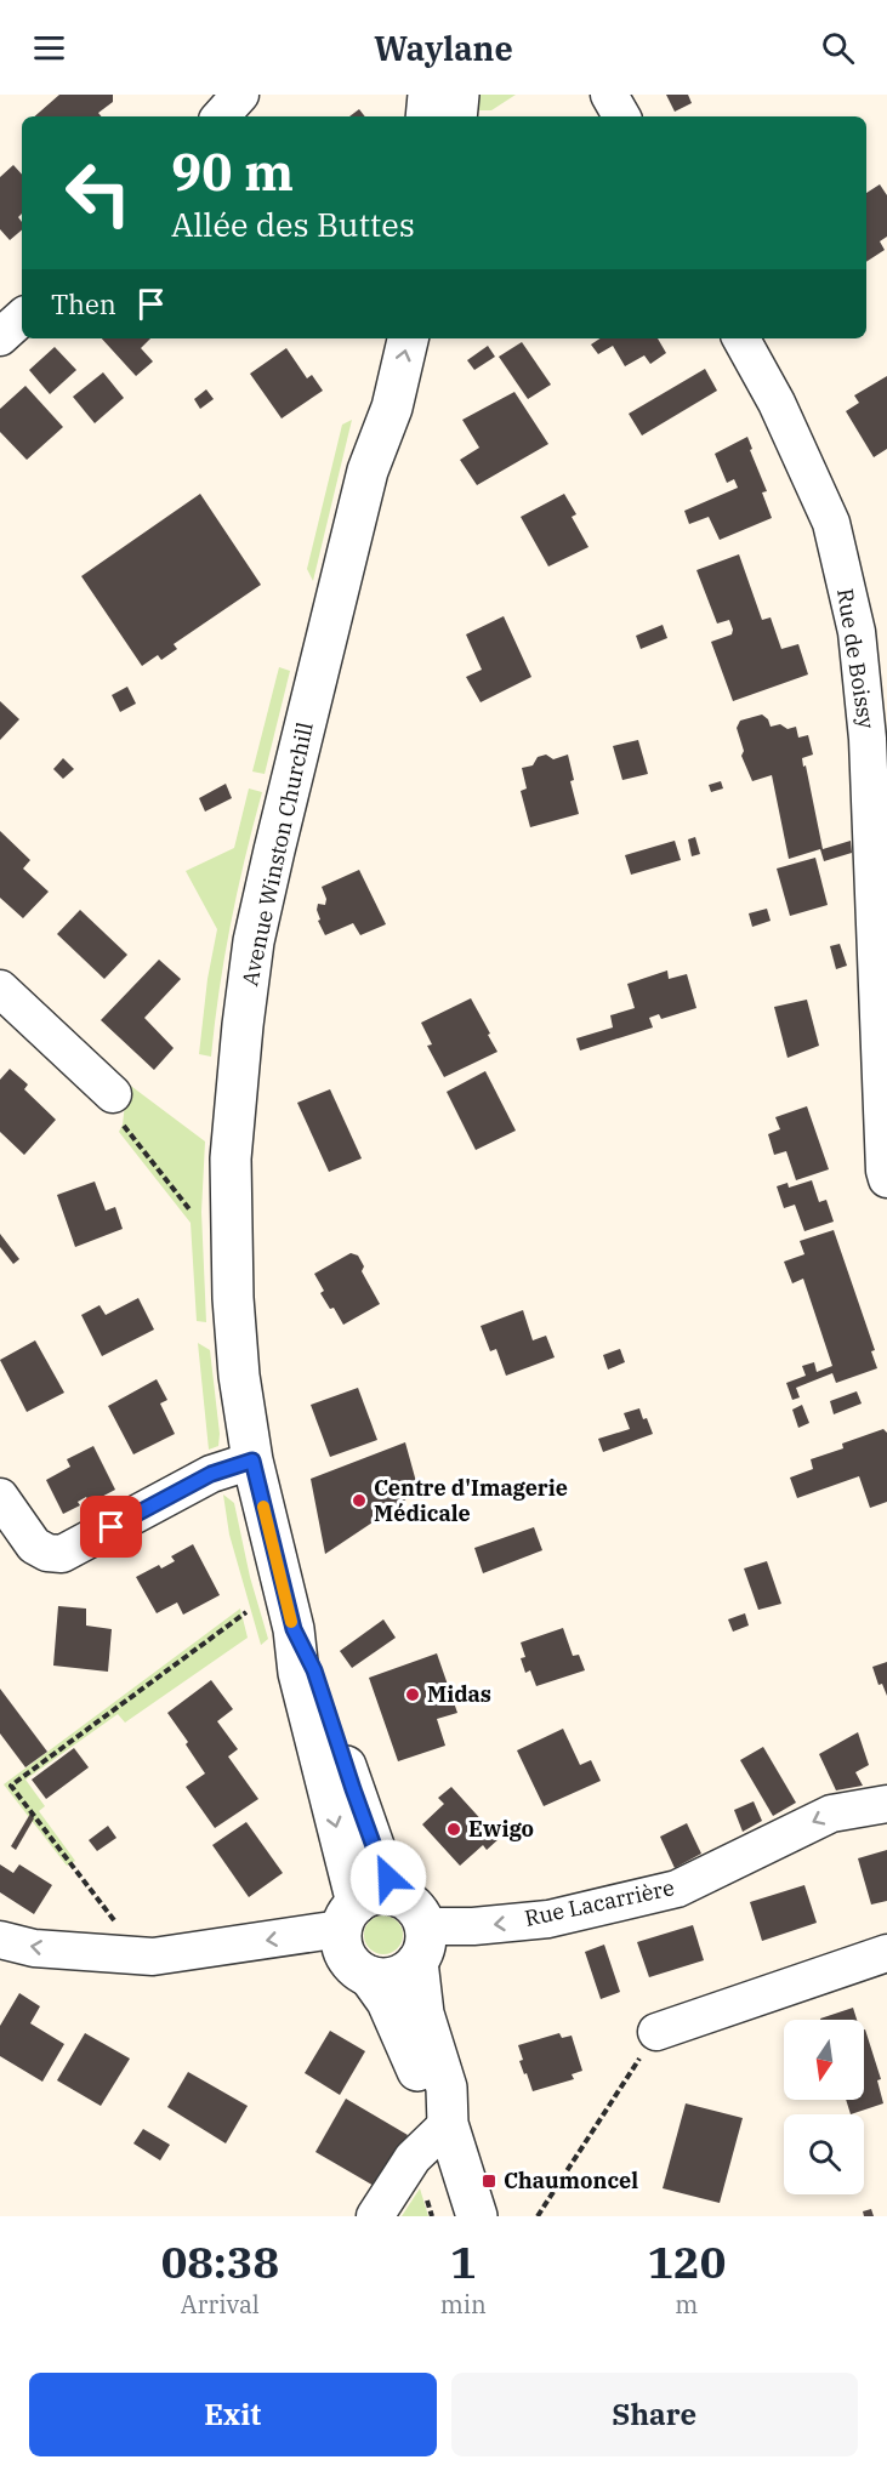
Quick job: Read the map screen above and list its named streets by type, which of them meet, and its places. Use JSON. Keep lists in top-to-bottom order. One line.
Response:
{"streets":{"street":["Rue de Boissy","Avenue Winston Churchill","Rue Lacarrière"]},"crossings":[["Avenue Winston Churchill","Rue Lacarrière"]],"places":{"other":["Centre d'Imagerie Médicale","Midas","Ewigo"],"transit":["Chaumoncel"]},"north":"bottom","page":{"header":"Waylane","turn":["90 m","Allée des Buttes"],"then":"Then","eta":["08:38","Arrival","1","min","120","m"],"buttons":["Exit","Share"]}}
